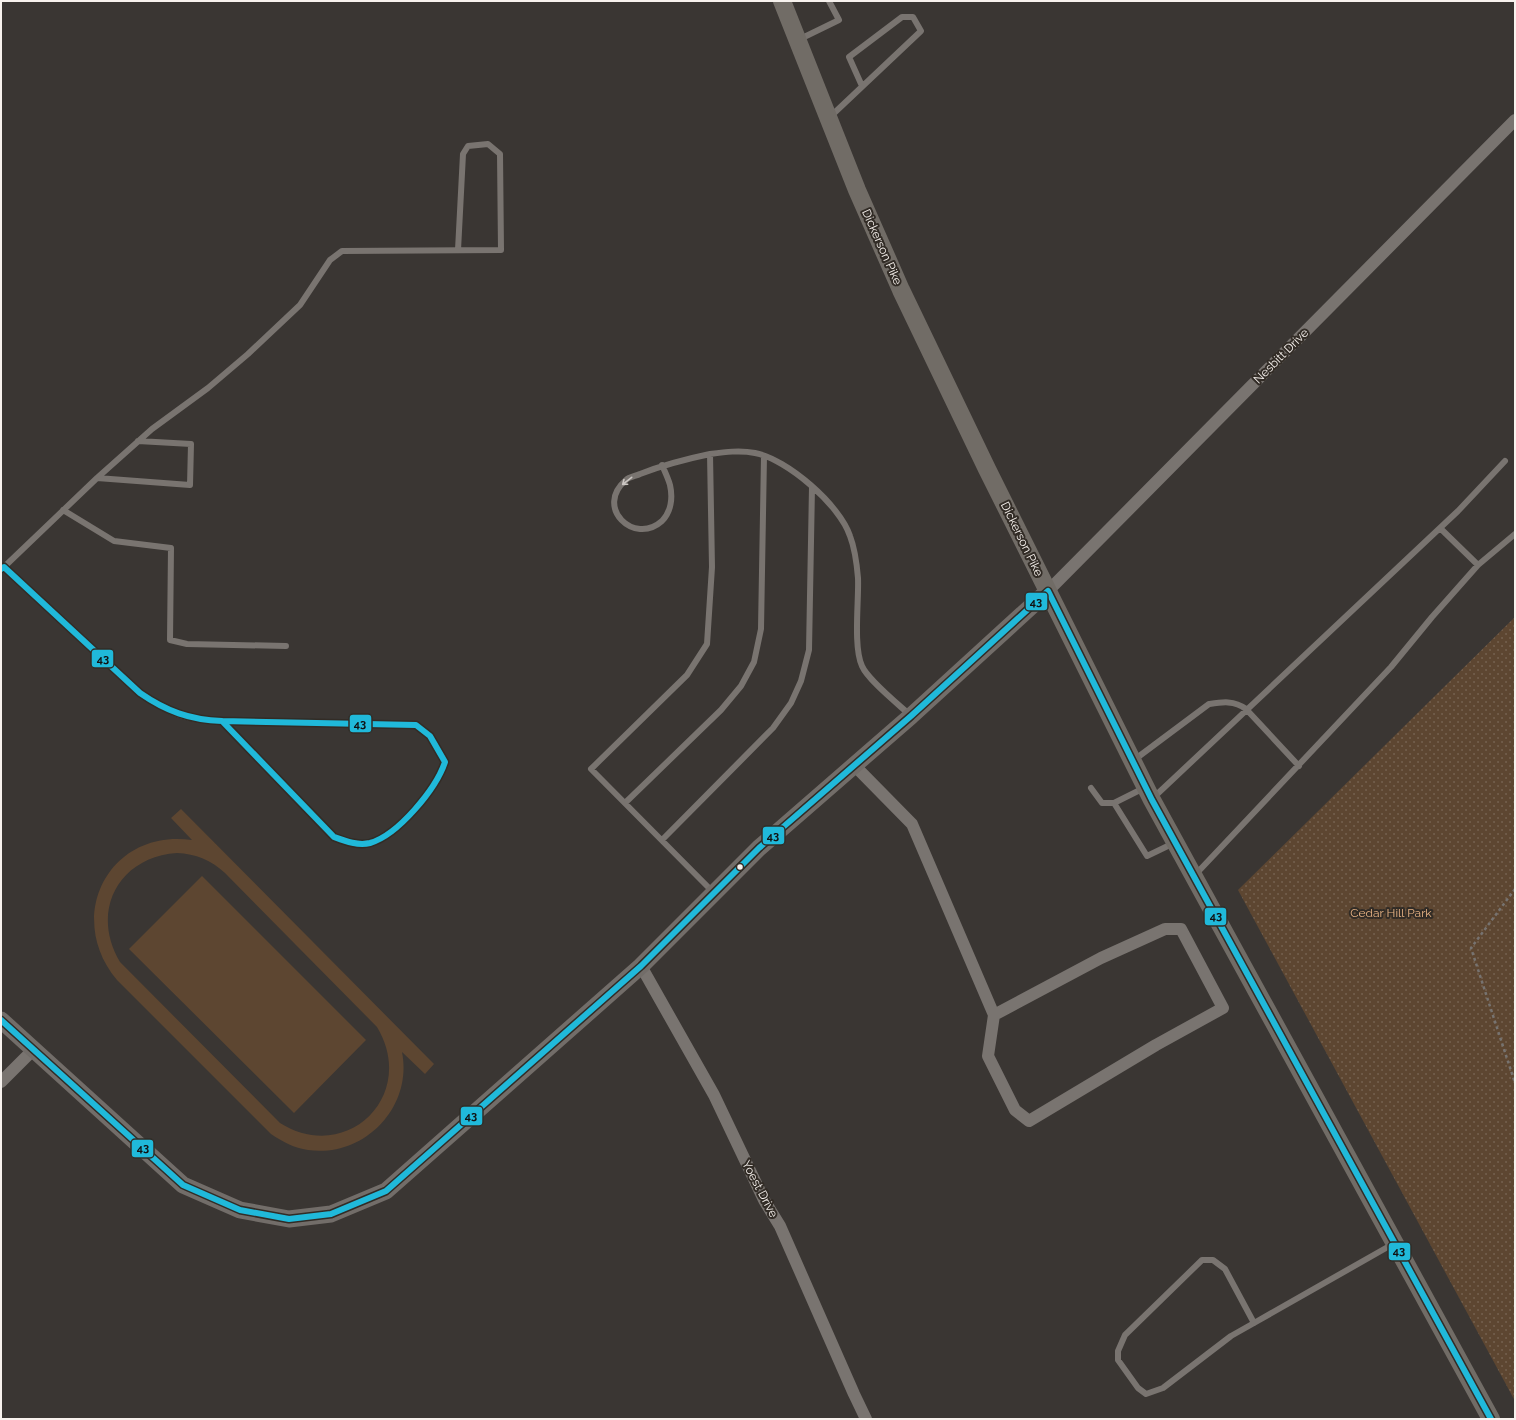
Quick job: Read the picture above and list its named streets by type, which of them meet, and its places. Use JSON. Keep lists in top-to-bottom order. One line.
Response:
{"streets":{"main road":["Dickerson Pike"],"street":["Nesbitt Drive","Yoest Drive"]},"crossings":[["Dickerson Pike","Nesbitt Drive"]],"parks":["Cedar Hill Park"],"lines":["transit line 43"]}
